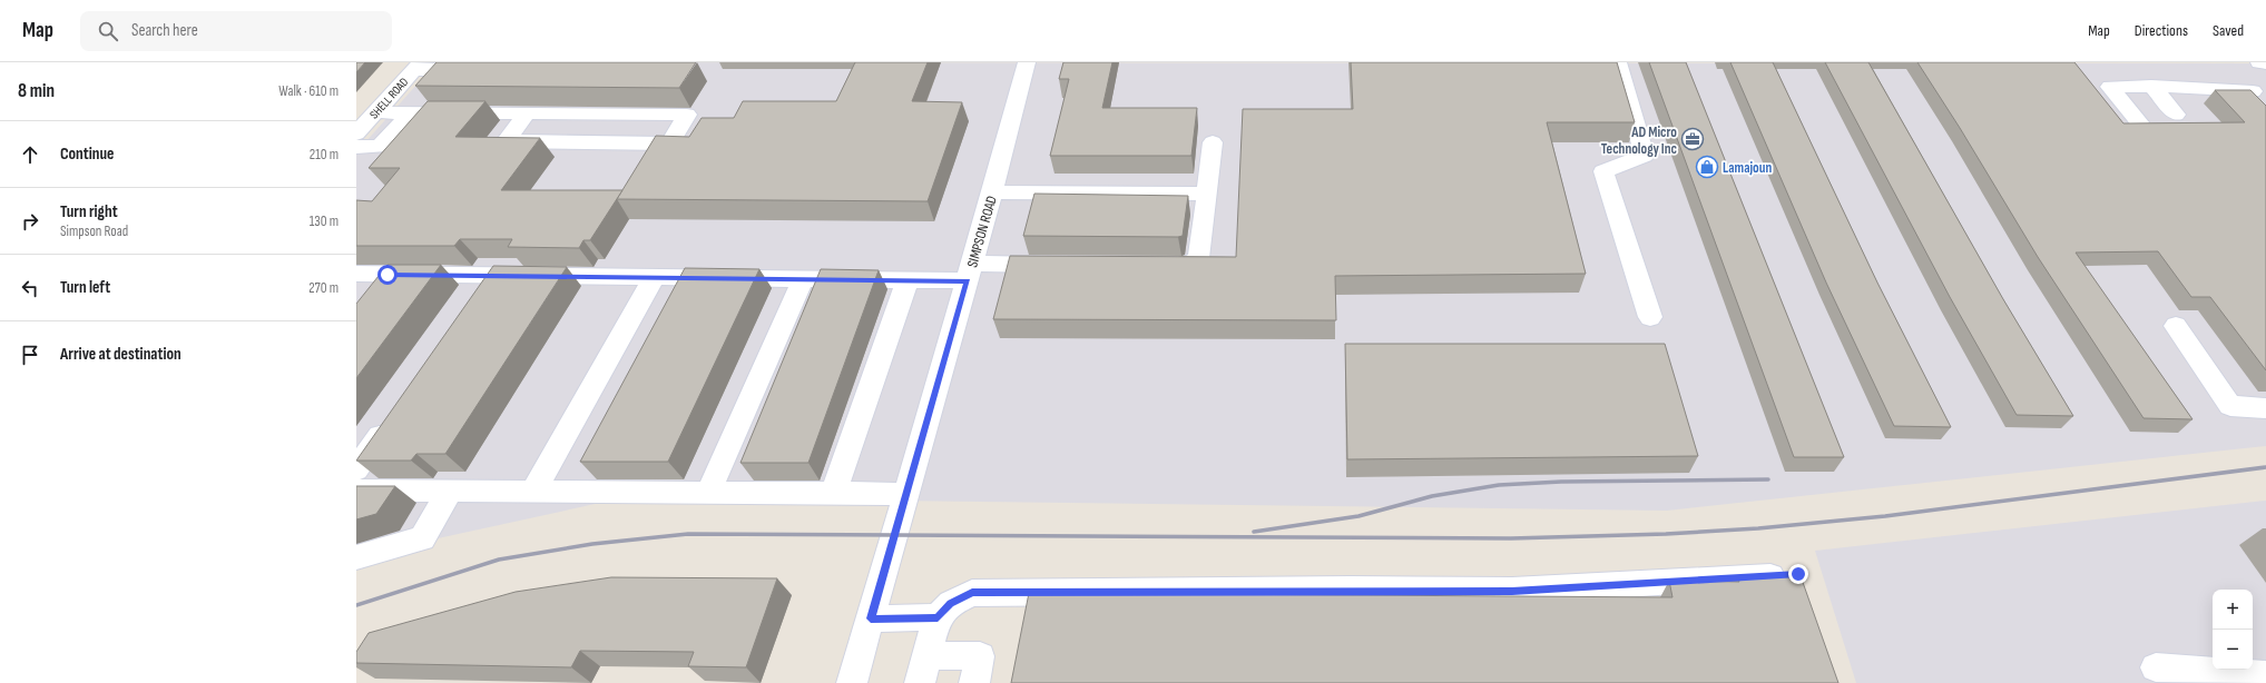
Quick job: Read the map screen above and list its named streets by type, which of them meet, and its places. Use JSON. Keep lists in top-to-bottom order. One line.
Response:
{"streets":{"street":["SHELL ROAD","SIMPSON ROAD"]},"places":{"office":["AD Micro Technology Inc"],"shop":["Lamajoun"]},"page":{"header":"Map","search":"Search here","nav":["Map","Directions","Saved"],"heading":["8 min","Walk · 610 m"],"list":[["Continue","210 m"],["Turn right","Simpson Road","130 m"],["Turn left","270 m"],"Arrive at destination"],"map_buttons":["+","−"]}}
